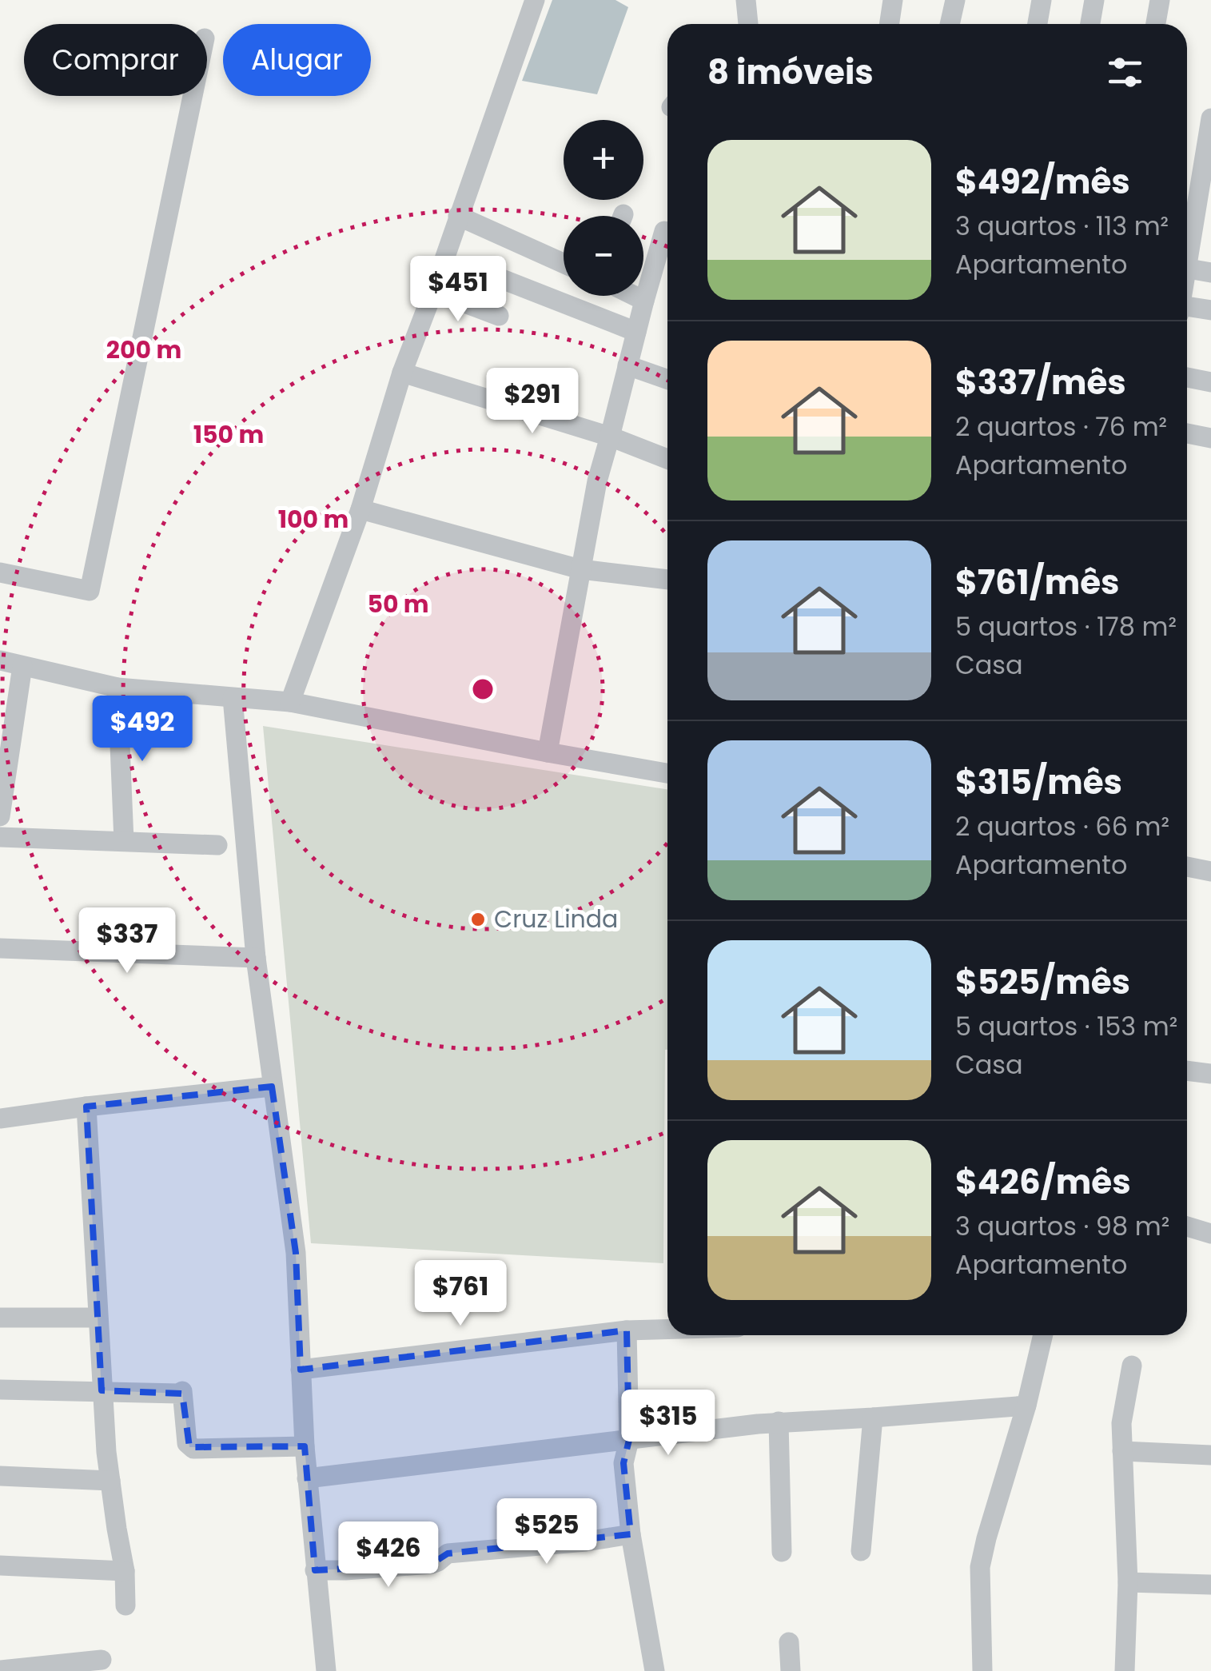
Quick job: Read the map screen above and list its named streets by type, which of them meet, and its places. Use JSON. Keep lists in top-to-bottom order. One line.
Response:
{"places":["Cruz Linda"],"page":{"chip":["Comprar","Alugar"],"heading":"8 imóveis","map_buttons":["+","−"],"list":[{"name":"$492/mês","note":"3 quartos · 113 m² · Apartamento"},{"name":"$337/mês","note":"2 quartos · 76 m² · Apartamento"},{"name":"$761/mês","note":"5 quartos · 178 m² · Casa"},{"name":"$315/mês","note":"2 quartos · 66 m² · Apartamento"},{"name":"$525/mês","note":"5 quartos · 153 m² · Casa"},{"name":"$426/mês","note":"3 quartos · 98 m² · Apartamento"}],"price":["$451","$291","$492","$337","$761","$315","$525","$426"]},"rings":["200 m","150 m","100 m","50 m"]}
